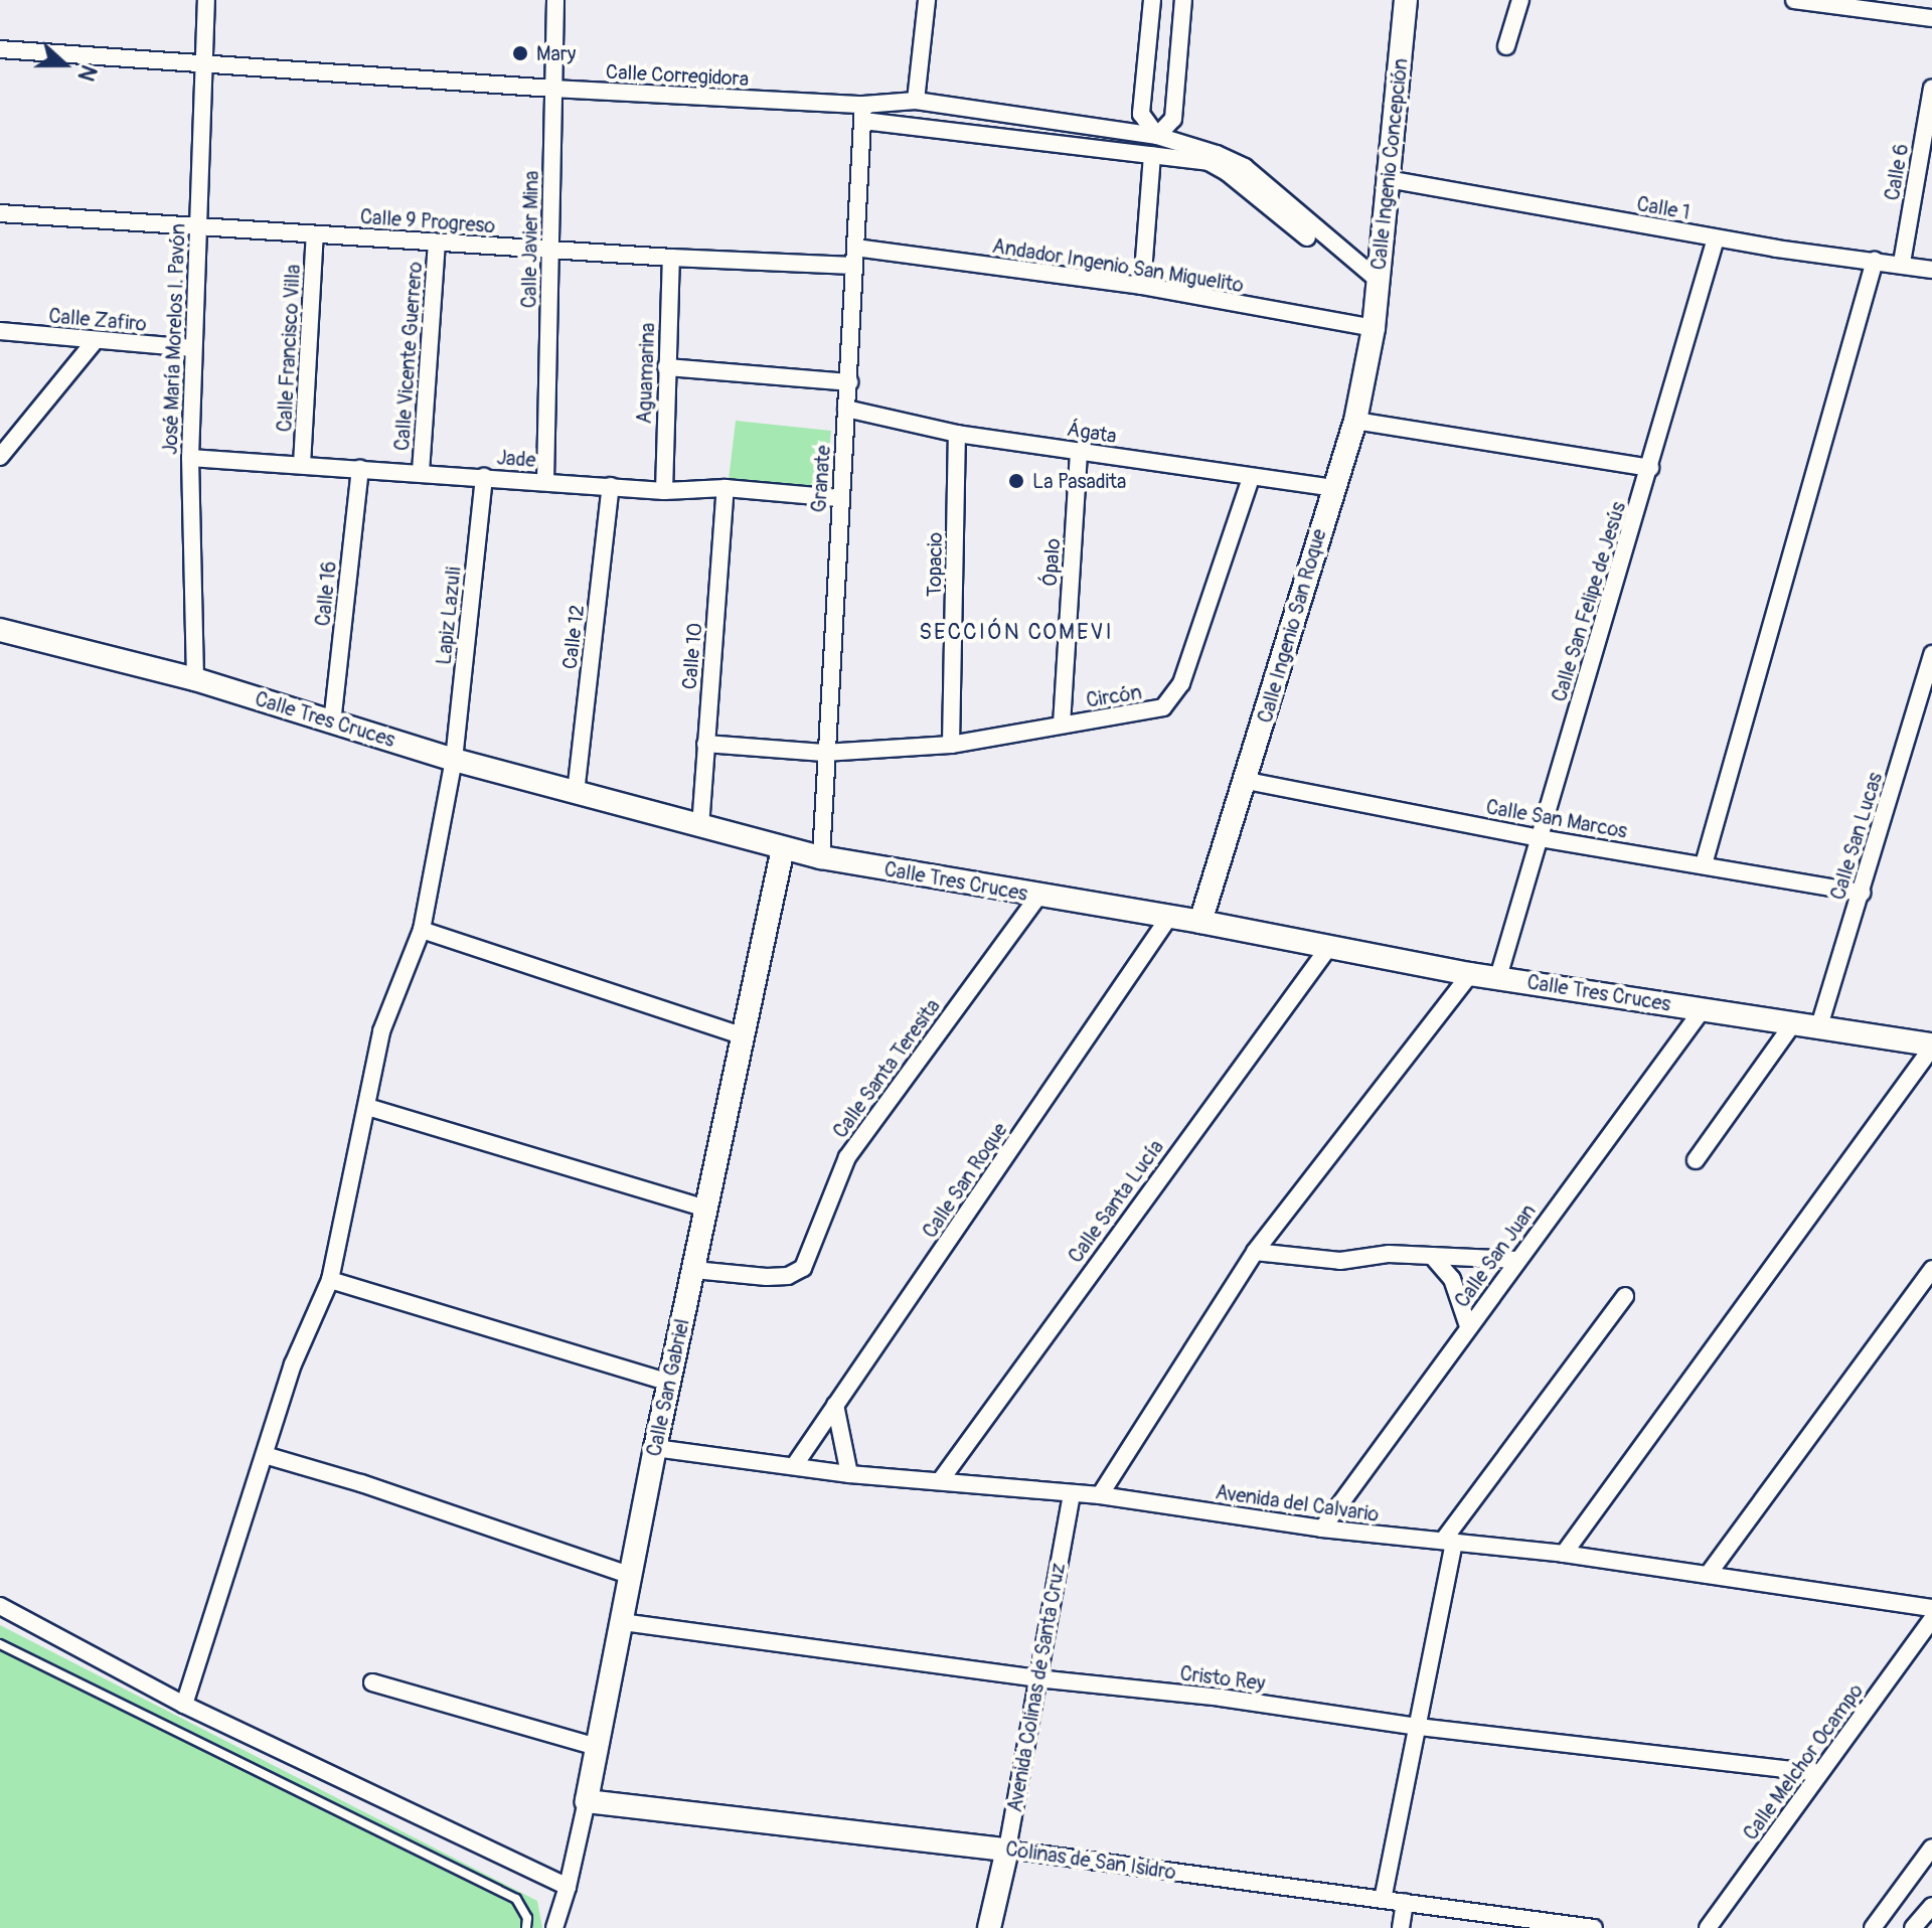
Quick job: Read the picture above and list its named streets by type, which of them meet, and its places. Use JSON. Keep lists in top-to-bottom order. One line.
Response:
{"streets":{"street":["Calle Corregidora","Calle Ingenio Concepción","Calle 6","Calle 1","Calle 9 Progreso","Calle Javier Mina","Andador Ingenio San Miguelito","Calle Zafiro","José María Morelos I. Pavón","Calle Francisco Villa","Calle Vicente Guerrero","Aguamarina","Ágata","Jade","Granate","Ópalo","Topacio","Calle 16","Calle San Felipe de Jesús","Lapiz Lazuli","Calle Ingenio San Roque","Calle 12","Calle 10","Circón","Calle Tres Cruces","Calle San Marcos","Calle San Lucas","Calle Santa Teresita","Calle San Roque","Calle Santa Lucía","Calle San Juan","Calle San Gabriel","Avenida del Calvario","Cristo Rey","Avenida Colinas de Santa Cruz","Calle Melchor Ocampo","Colinas de San Isidro"]},"crossings":[["Calle Corregidora","Calle Ingenio Concepción"],["Calle Corregidora","Calle Javier Mina"],["Calle Corregidora","José María Morelos I. Pavón"],["Calle Corregidora","Granate"],["Calle Ingenio Concepción","Calle 1"],["Calle Ingenio Concepción","Andador Ingenio San Miguelito"],["Calle Ingenio Concepción","Calle Ingenio San Roque"],["Calle 6","Calle 1"],["Calle 1","Calle San Felipe de Jesús"],["Calle 9 Progreso","Calle Javier Mina"],["Calle 9 Progreso","Andador Ingenio San Miguelito"],["Calle 9 Progreso","José María Morelos I. Pavón"],["Calle 9 Progreso","Calle Francisco Villa"],["Calle 9 Progreso","Calle Vicente Guerrero"],["Calle 9 Progreso","Aguamarina"],["Calle 9 Progreso","Granate"],["Calle Javier Mina","Jade"],["Andador Ingenio San Miguelito","Granate"],["Andador Ingenio San Miguelito","Calle Ingenio San Roque"],["Calle Zafiro","José María Morelos I. Pavón"],["José María Morelos I. Pavón","Jade"],["José María Morelos I. Pavón","Calle Tres Cruces"],["Calle Francisco Villa","Jade"],["Calle Vicente Guerrero","Jade"],["Aguamarina","Jade"],["Ágata","Granate"],["Ágata","Ópalo"],["Ágata","Topacio"],["Ágata","Calle Ingenio San Roque"],["Ágata","Circón"],["Jade","Granate"],["Jade","Calle 16"],["Jade","Lapiz Lazuli"],["Jade","Calle 12"],["Jade","Calle 10"],["Granate","Circón"],["Granate","Calle Tres Cruces"],["Ópalo","Circón"],["Topacio","Circón"],["Calle 16","Calle Tres Cruces"],["Calle San Felipe de Jesús","Calle Tres Cruces"],["Calle San Felipe de Jesús","Calle San Marcos"],["Lapiz Lazuli","Calle Tres Cruces"],["Calle Ingenio San Roque","Calle Tres Cruces"],["Calle Ingenio San Roque","Calle San Marcos"],["Calle 12","Calle Tres Cruces"],["Calle 10","Circón"],["Calle 10","Calle Tres Cruces"],["Calle Tres Cruces","Calle San Lucas"],["Calle Tres Cruces","Calle Santa Teresita"],["Calle Tres Cruces","Calle San Roque"],["Calle Tres Cruces","Calle Santa Lucía"],["Calle Tres Cruces","Calle San Juan"],["Calle Tres Cruces","Calle San Gabriel"],["Calle San Marcos","Calle San Lucas"],["Calle Santa Teresita","Calle San Gabriel"],["Calle San Roque","Avenida del Calvario"],["Calle Santa Lucía","Avenida del Calvario"],["Calle San Juan","Avenida del Calvario"],["Calle San Gabriel","Avenida del Calvario"],["Calle San Gabriel","Cristo Rey"],["Calle San Gabriel","Colinas de San Isidro"],["Avenida del Calvario","Avenida Colinas de Santa Cruz"],["Cristo Rey","Avenida Colinas de Santa Cruz"],["Cristo Rey","Calle Melchor Ocampo"],["Avenida Colinas de Santa Cruz","Colinas de San Isidro"]],"districts":["SECCIÓN COMEVI"],"places":["Mary","La Pasadita"],"north":"right"}
